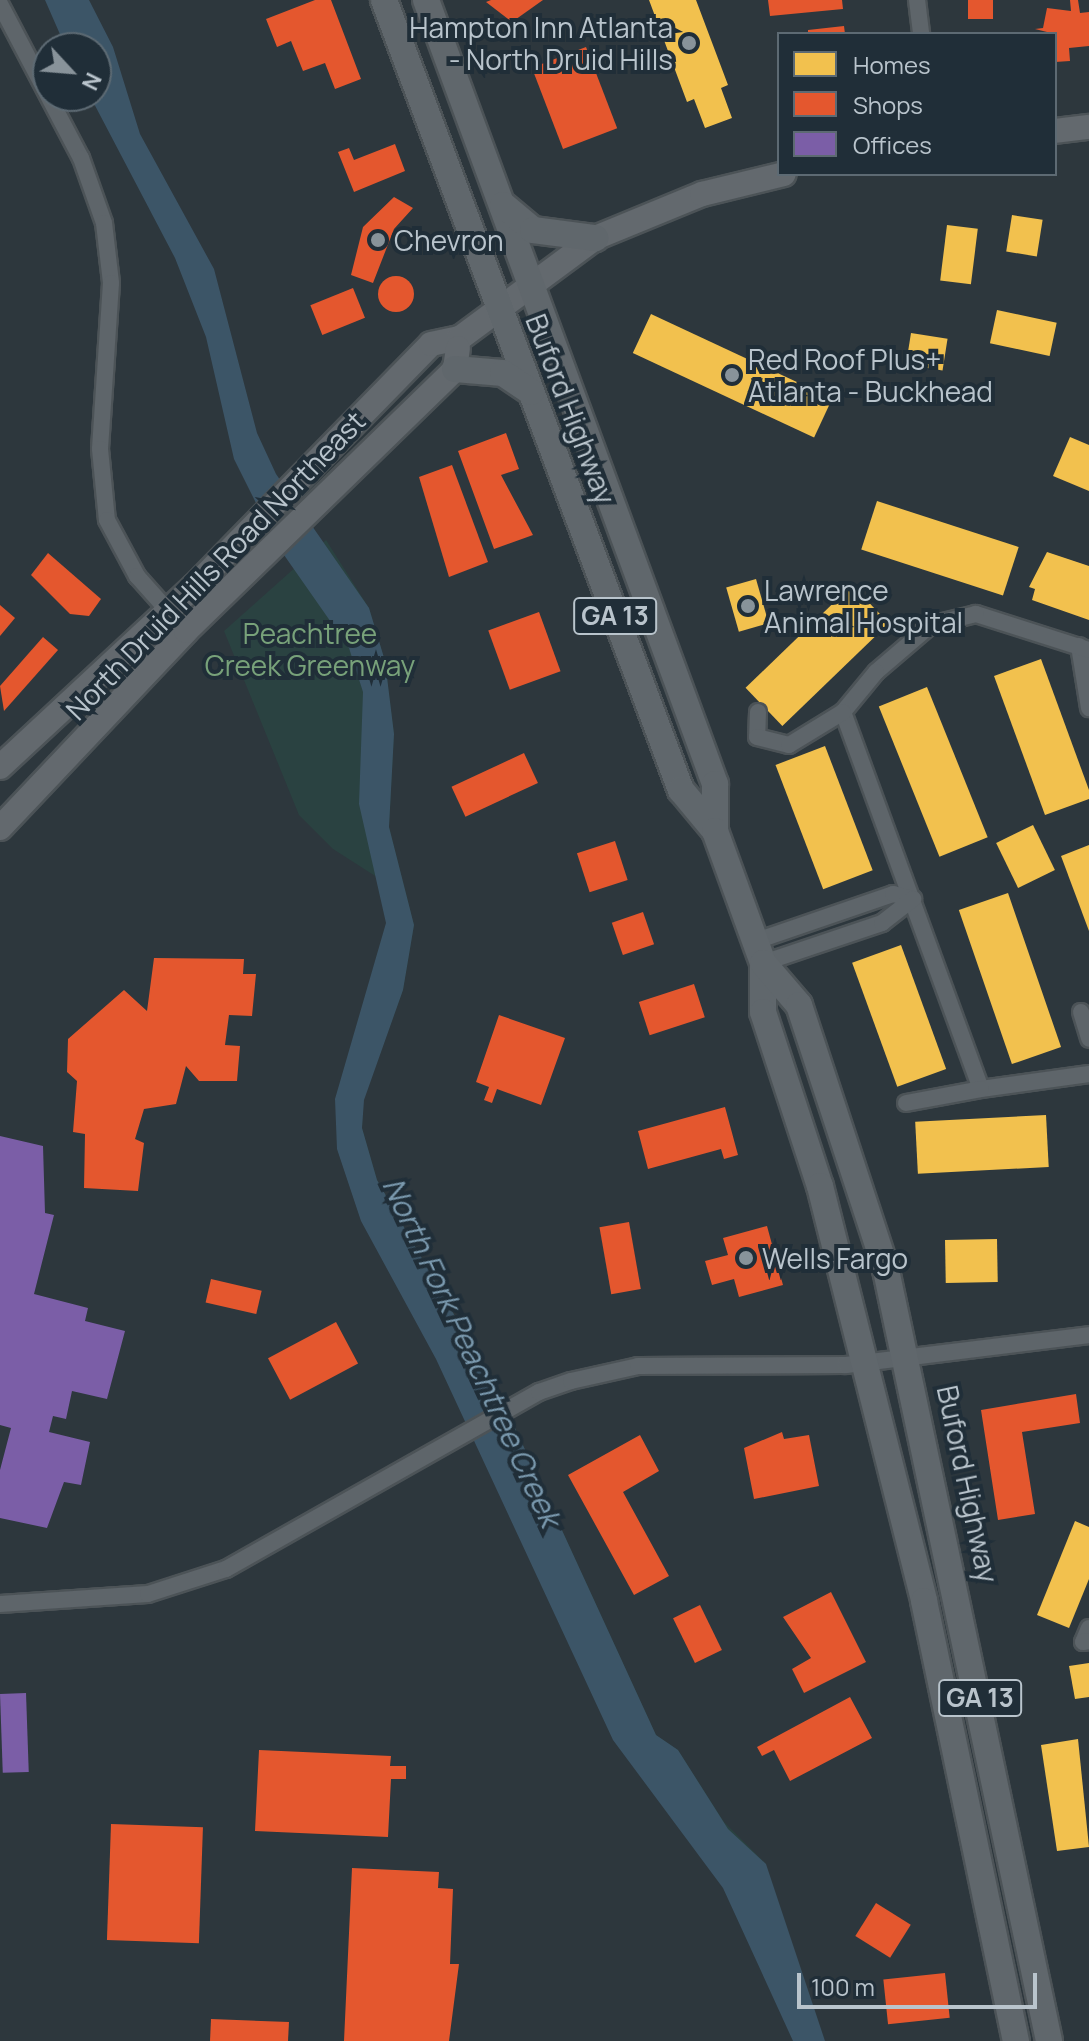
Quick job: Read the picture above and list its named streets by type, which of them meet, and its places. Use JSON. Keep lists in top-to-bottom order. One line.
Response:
{"streets":{"main road":["Buford Highway","North Druid Hills Road Northeast","GA 13"]},"crossings":[["Buford Highway","North Druid Hills Road Northeast"]],"water":["North Fork Peachtree Creek"],"parks":["Peachtree Creek Greenway"],"places":["Hampton Inn Atlanta - North Druid Hills","Chevron","Red Roof Plus+ Atlanta - Buckhead","Lawrence Animal Hospital","Wells Fargo"],"legend":["Homes","Shops","Offices"],"scale_bar":"100 m","north":"bottom right"}
